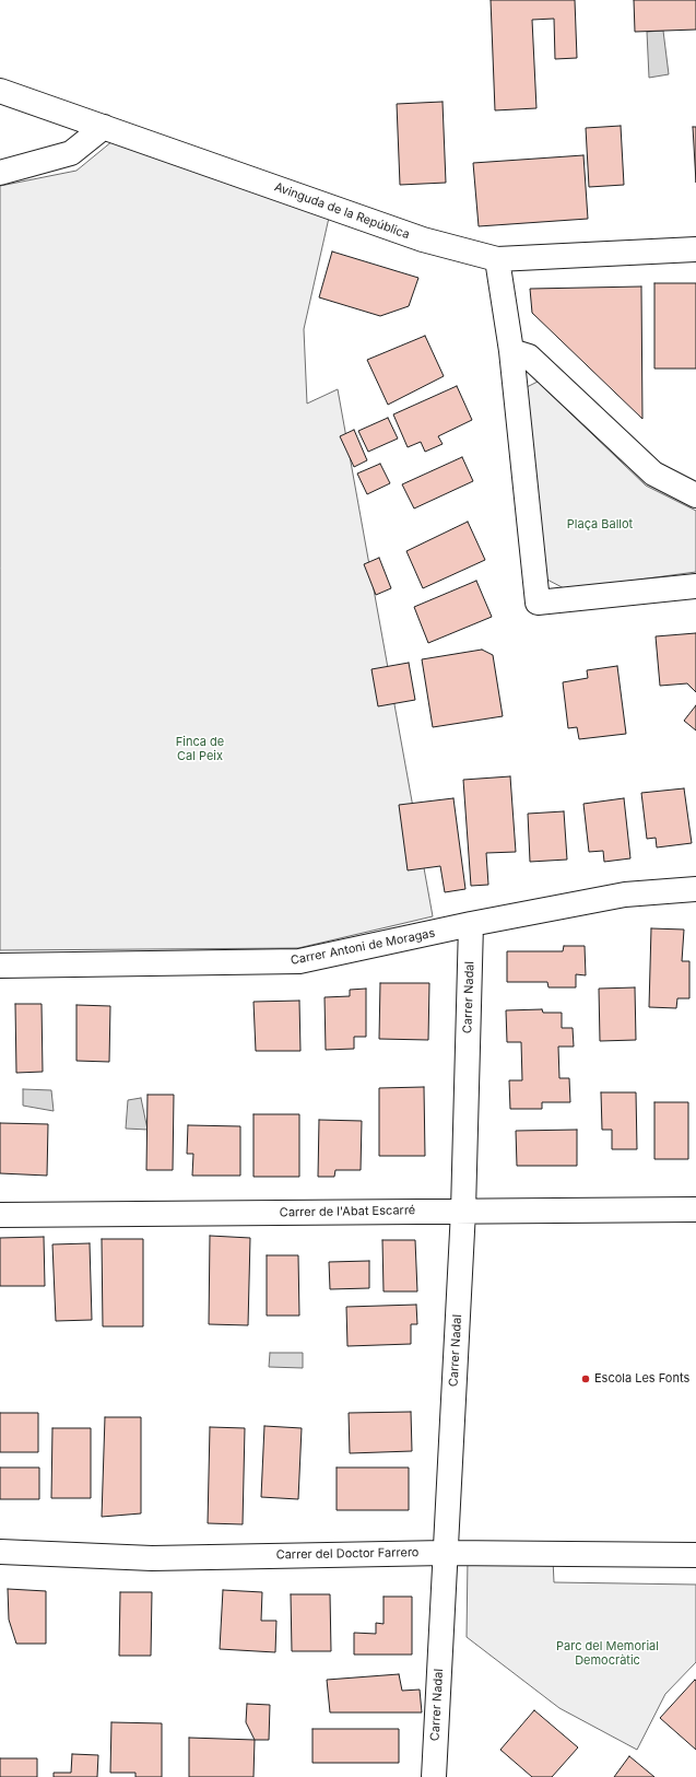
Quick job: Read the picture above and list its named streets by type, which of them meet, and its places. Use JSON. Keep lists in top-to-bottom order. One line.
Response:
{"streets":{"street":["Avinguda de la República","Carrer Antoni de Moragas","Carrer Nadal","Carrer de l'Abat Escarré","Carrer del Doctor Farrero"]},"crossings":[["Carrer Antoni de Moragas","Carrer Nadal"],["Carrer Nadal","Carrer de l'Abat Escarré"],["Carrer Nadal","Carrer del Doctor Farrero"]],"parks":["Plaça Ballot","Finca de Cal Peix","Parc del Memorial Democràtic"],"places":["Escola Les Fonts"]}
